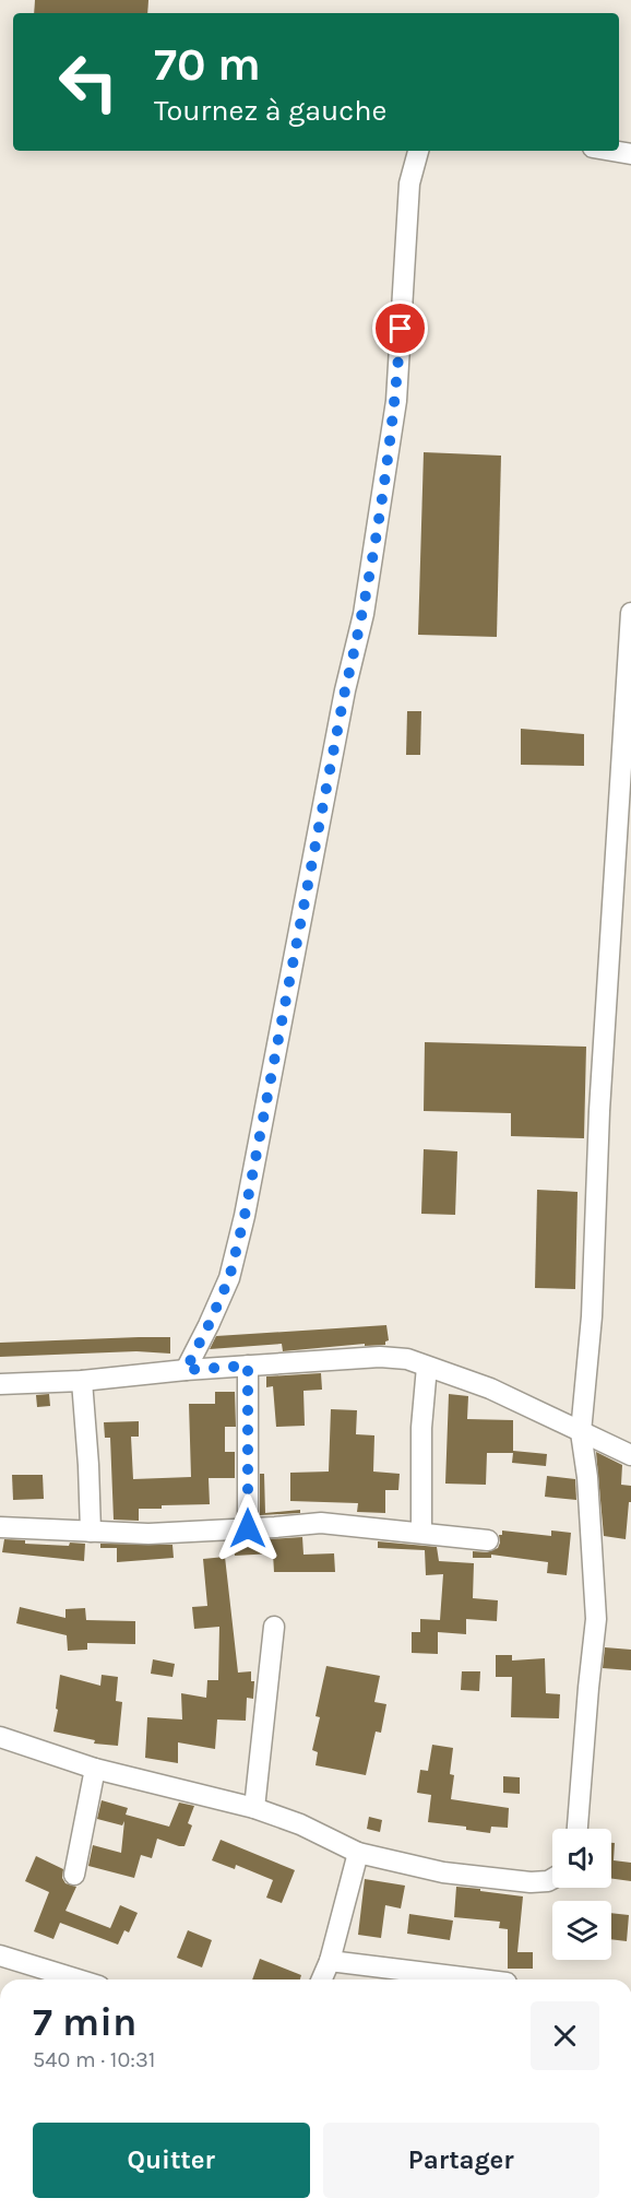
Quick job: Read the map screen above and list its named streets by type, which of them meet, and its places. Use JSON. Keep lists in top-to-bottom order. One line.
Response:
{"page":{"turn":["70 m","Tournez à gauche"],"heading":["7 min","540 m · 10:31"],"buttons":["Quitter","Partager"]}}
